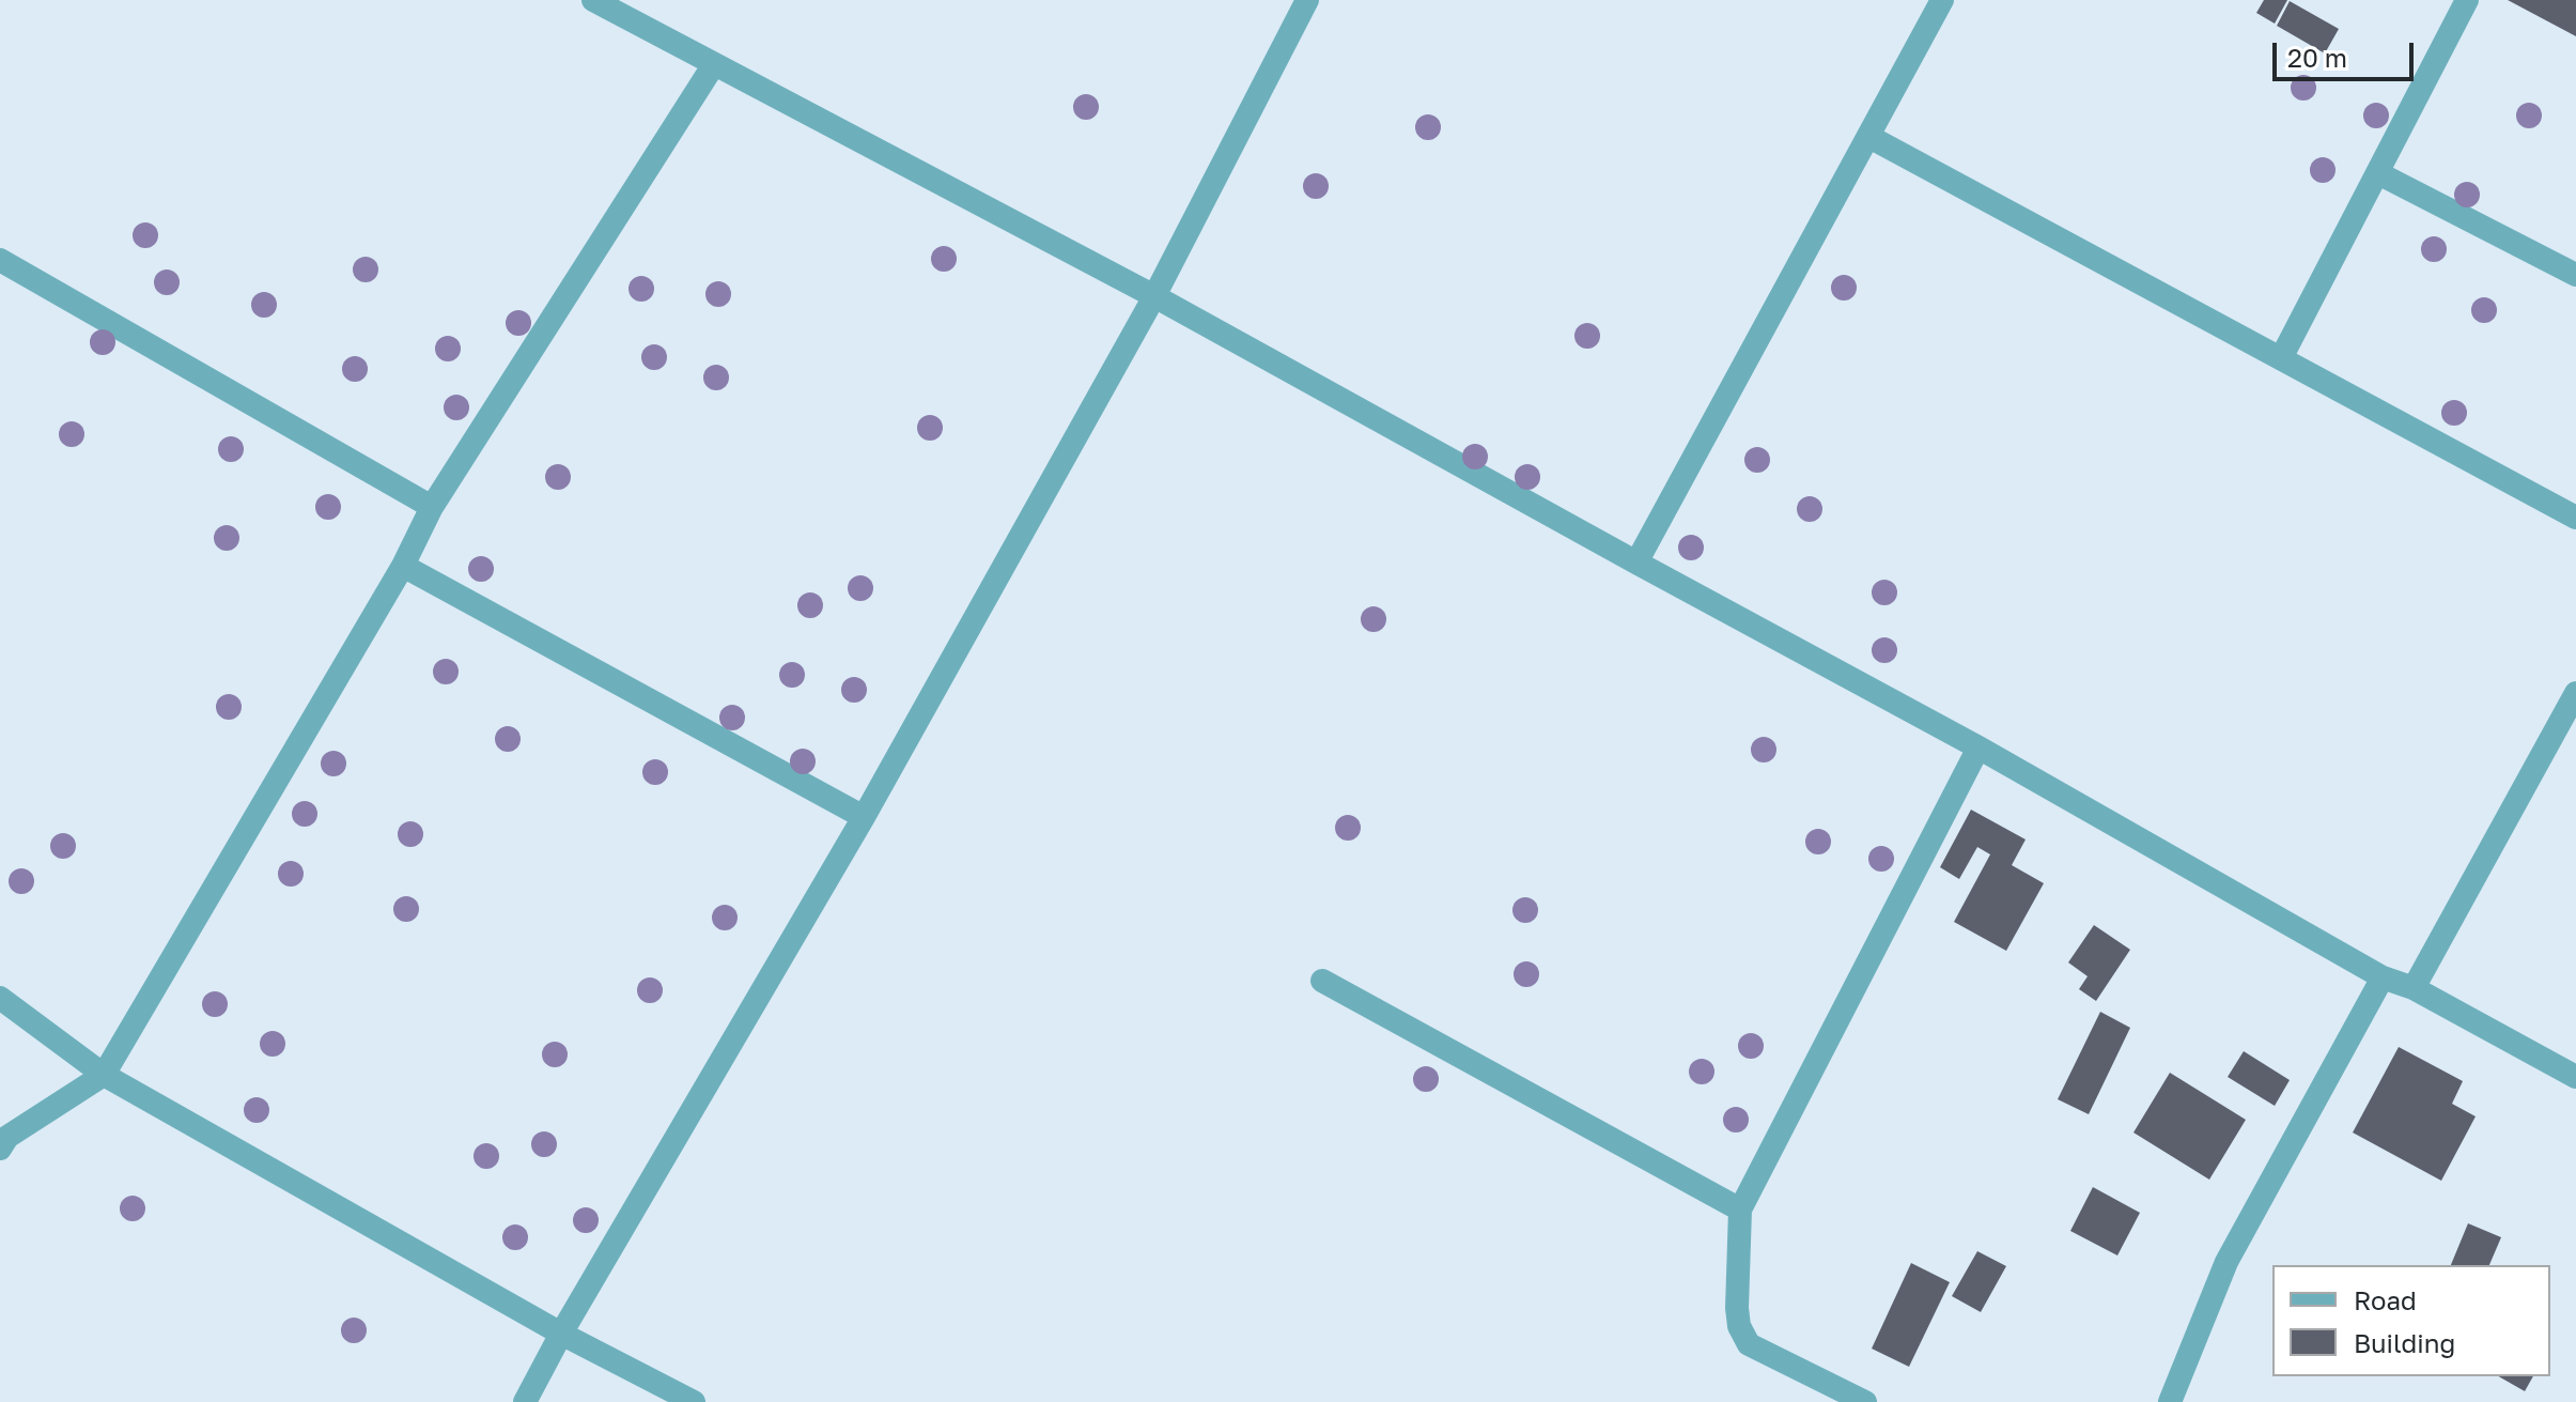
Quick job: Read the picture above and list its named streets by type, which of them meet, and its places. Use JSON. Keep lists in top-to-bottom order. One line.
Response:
{"legend":["Road","Building"],"scale_bar":"20 m"}
